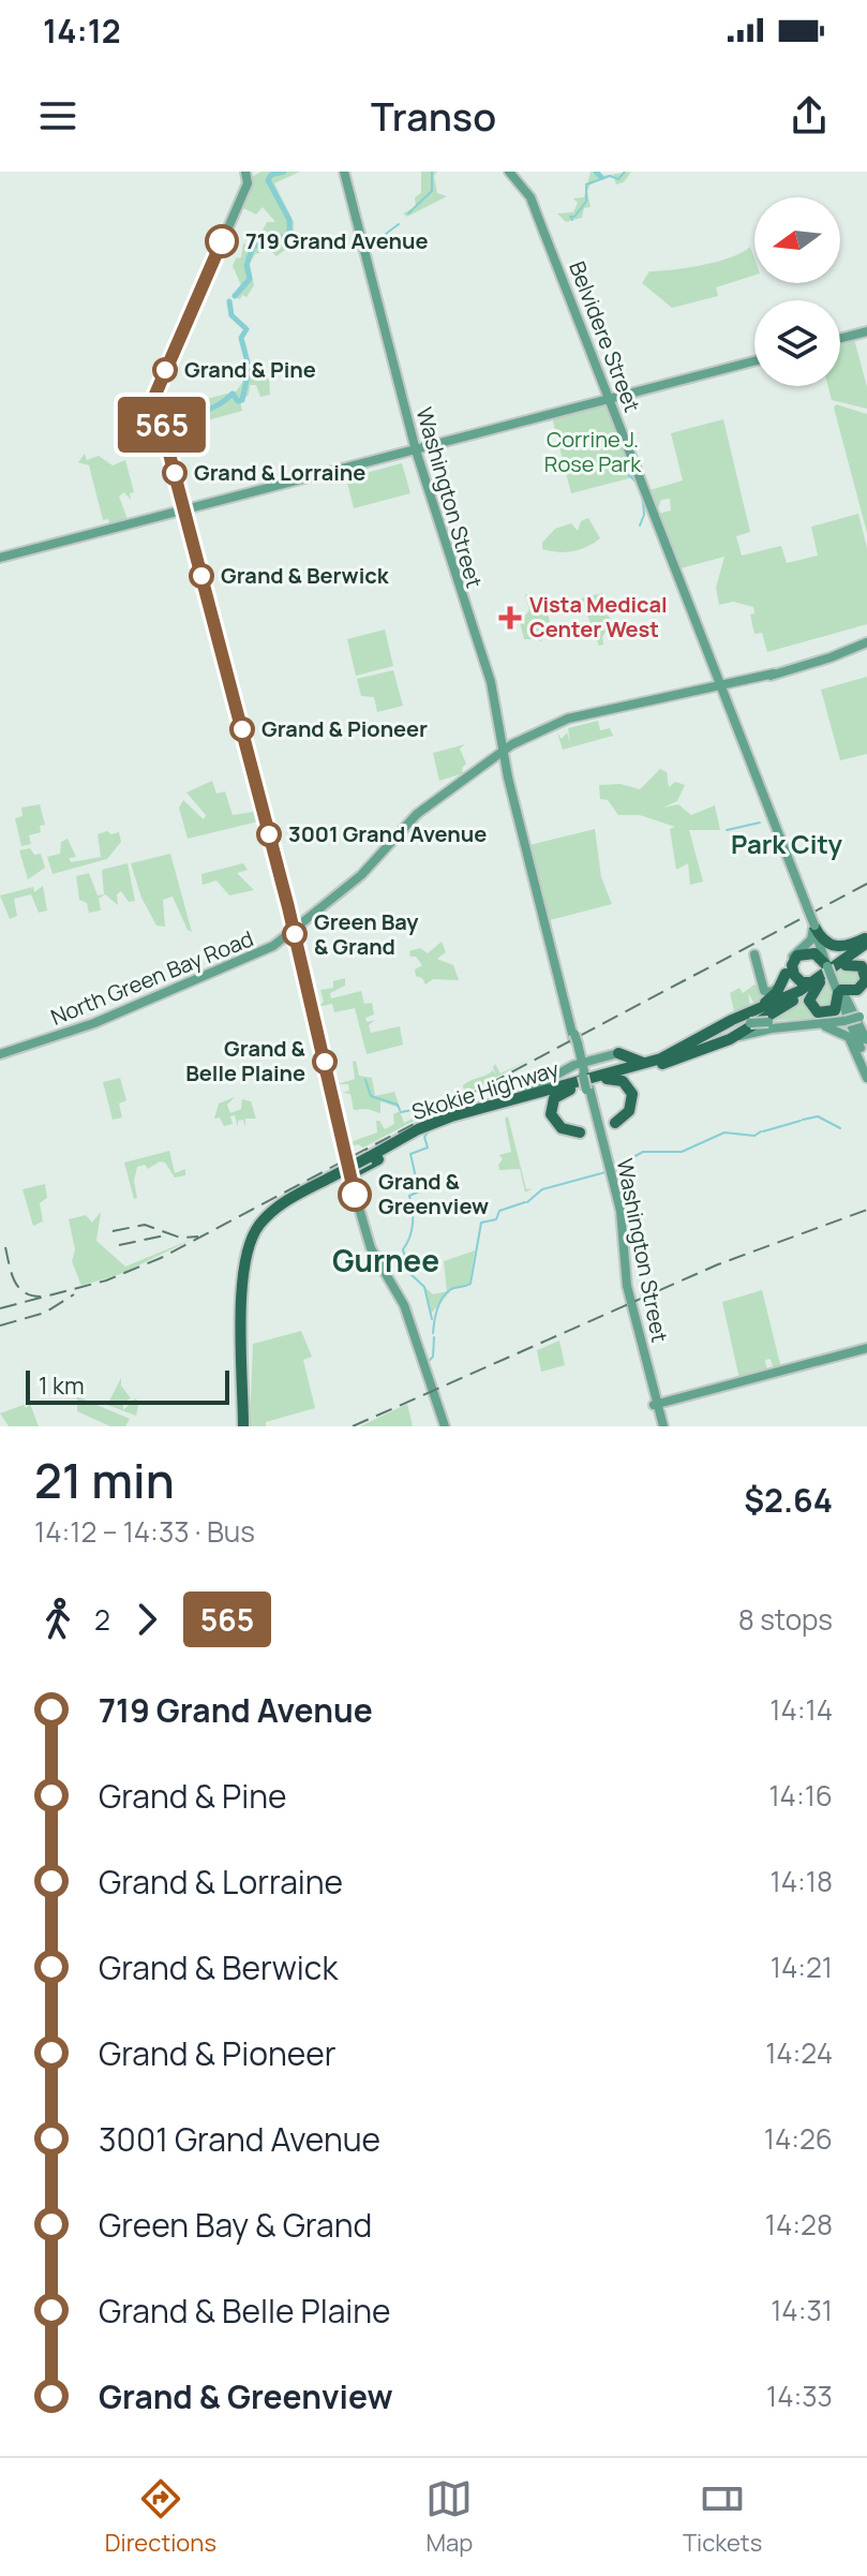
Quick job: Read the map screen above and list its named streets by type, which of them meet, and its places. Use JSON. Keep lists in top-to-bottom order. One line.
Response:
{"streets":{"highway":["Skokie Highway"],"main road":["Belvidere Street","Washington Street","North Green Bay Road"]},"crossings":[["Belvidere Street","North Green Bay Road"],["Washington Street","North Green Bay Road"],["Washington Street","Skokie Highway"]],"districts":["Park City","Gurnee"],"parks":["Corrine J. Rose Park"],"places":{"other":["719 Grand Avenue","Grand & Pine","Grand & Lorraine","Grand & Berwick","Grand & Pioneer","3001 Grand Avenue","Green Bay & Grand","Grand & Belle Plaine","Grand & Greenview"],"health":["Vista Medical Center West"]},"lines":["bus line 565"],"scale_bar":"1 km","north":"left","page":{"status":"14:12","header":"Transo","on_map":"565","scale":"1 km","heading":["21 min","14:12 – 14:33 · Bus","$2.64"],"legs":["2","565","8 stops"],"list":[{"name":"719 Grand Avenue","value":"14:14"},{"name":"Grand & Pine","value":"14:16"},{"name":"Grand & Lorraine","value":"14:18"},{"name":"Grand & Berwick","value":"14:21"},{"name":"Grand & Pioneer","value":"14:24"},{"name":"3001 Grand Avenue","value":"14:26"},{"name":"Green Bay & Grand","value":"14:28"},{"name":"Grand & Belle Plaine","value":"14:31"},{"name":"Grand & Greenview","value":"14:33"}],"tabs":["Directions","Map","Tickets"]}}
